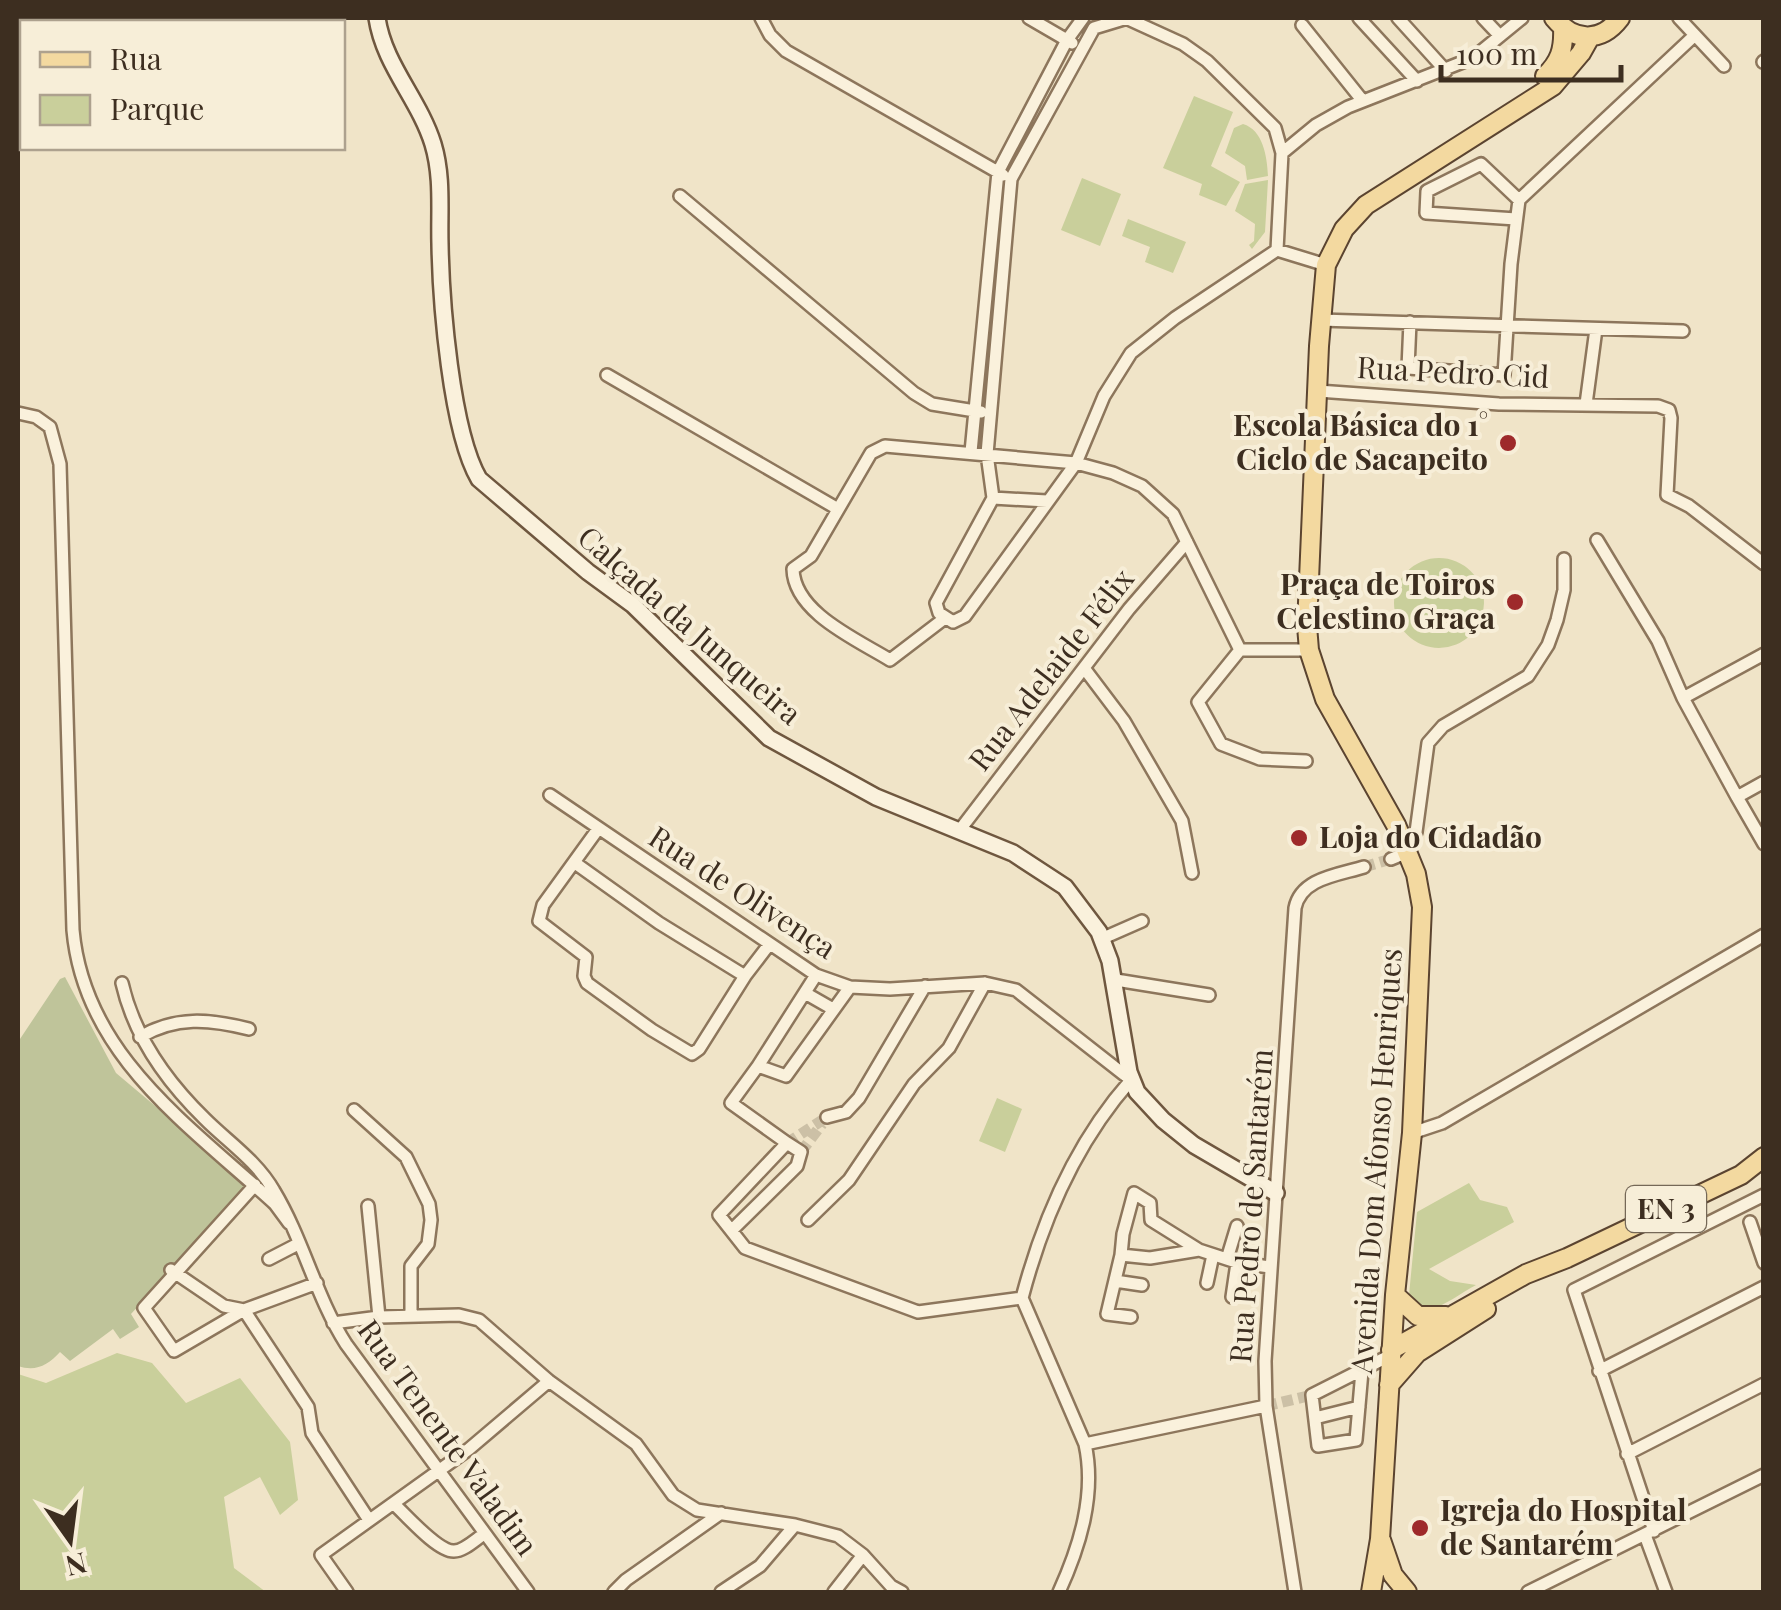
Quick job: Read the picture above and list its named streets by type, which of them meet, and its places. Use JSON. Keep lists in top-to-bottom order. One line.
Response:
{"streets":{"main road":["Avenida Dom Afonso Henriques","EN 3"],"street":["Rua Pedro Cid","Calçada da Junqueira","Rua Adelaide Félix","Rua de Olivença","Rua Pedro de Santarém","Rua Tenente Valadim"]},"crossings":[["Rua Pedro Cid","Avenida Dom Afonso Henriques"],["Calçada da Junqueira","Rua Adelaide Félix"],["Calçada da Junqueira","Rua de Olivença"],["Avenida Dom Afonso Henriques","EN 3"]],"places":["Escola Básica do 1° Ciclo de Sacapeito","Praça de Toiros Celestino Graça","Loja do Cidadão","Igreja do Hospital de Santarém"],"legend":["Rua","Parque"],"scale_bar":"100 m","north":"bottom"}
